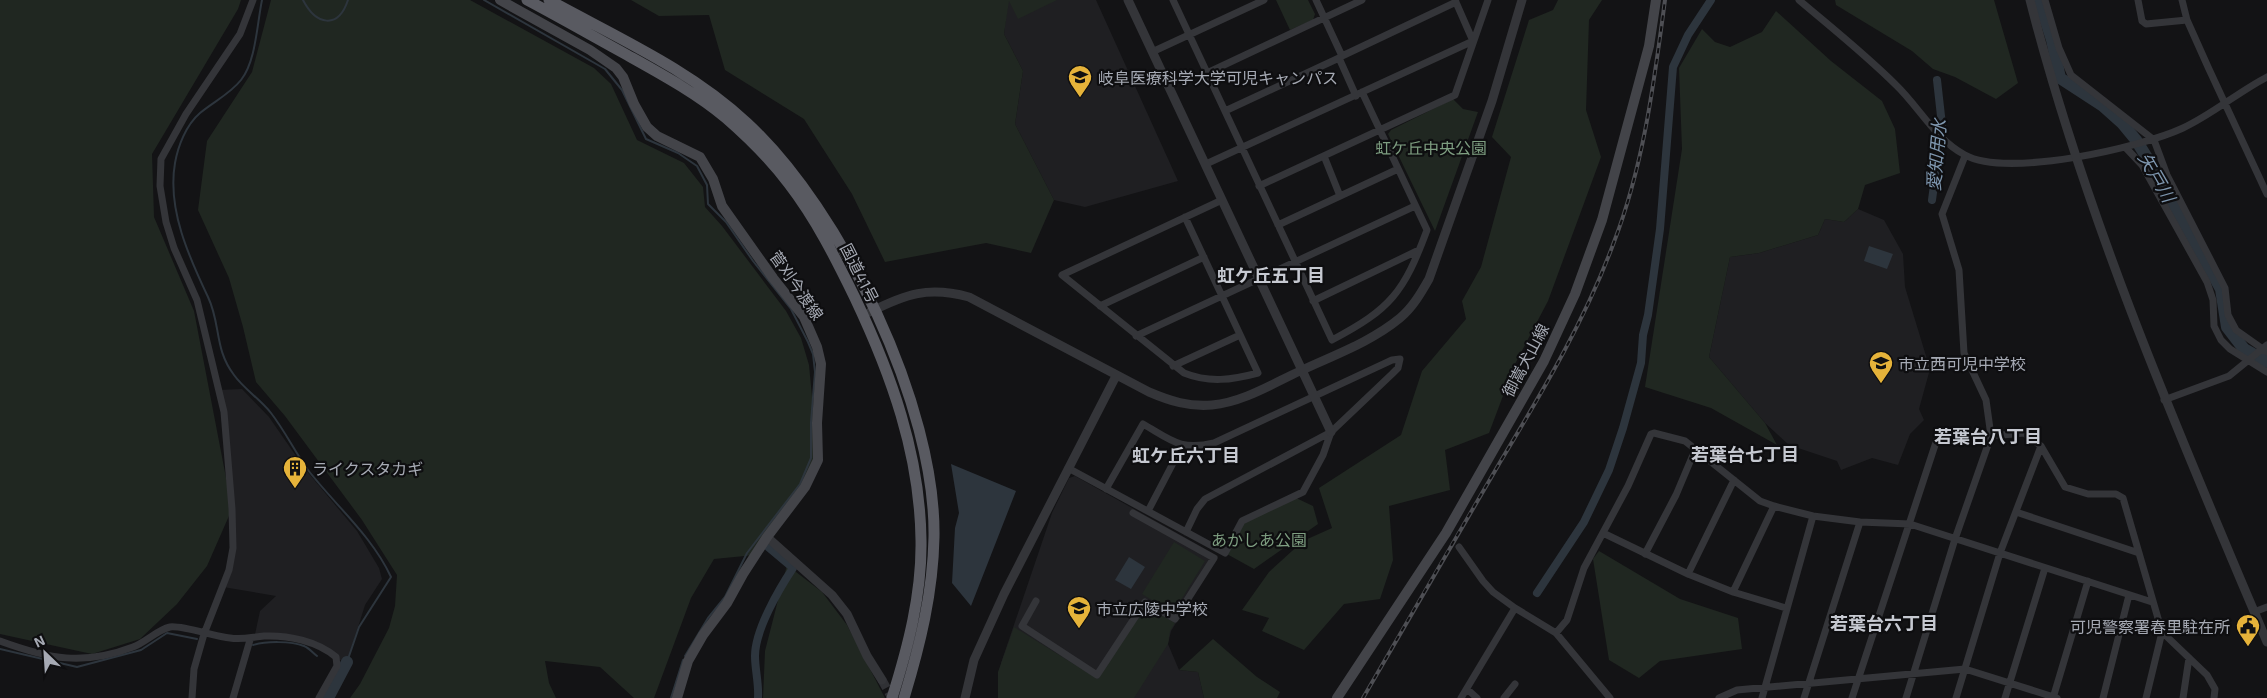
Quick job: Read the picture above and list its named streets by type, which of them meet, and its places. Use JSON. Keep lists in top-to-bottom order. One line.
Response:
{"streets":{"highway":["国道41号"],"main road":["菅刈今渡線","御嵩犬山線"]},"districts":["虹ケ丘五丁目","若葉台八丁目","若葉台七丁目","虹ケ丘六丁目","若葉台六丁目"],"water":["愛知用水","矢戸川"],"parks":["虹ケ丘中央公園","あかしあ公園"],"places":{"school or university":["岐阜医療科学大学可児キャンパス","市立西可児中学校","市立広陵中学校"],"building":["ライクスタカギ"],"public building":["可児警察署春里駐在所"]},"north":"top left"}
